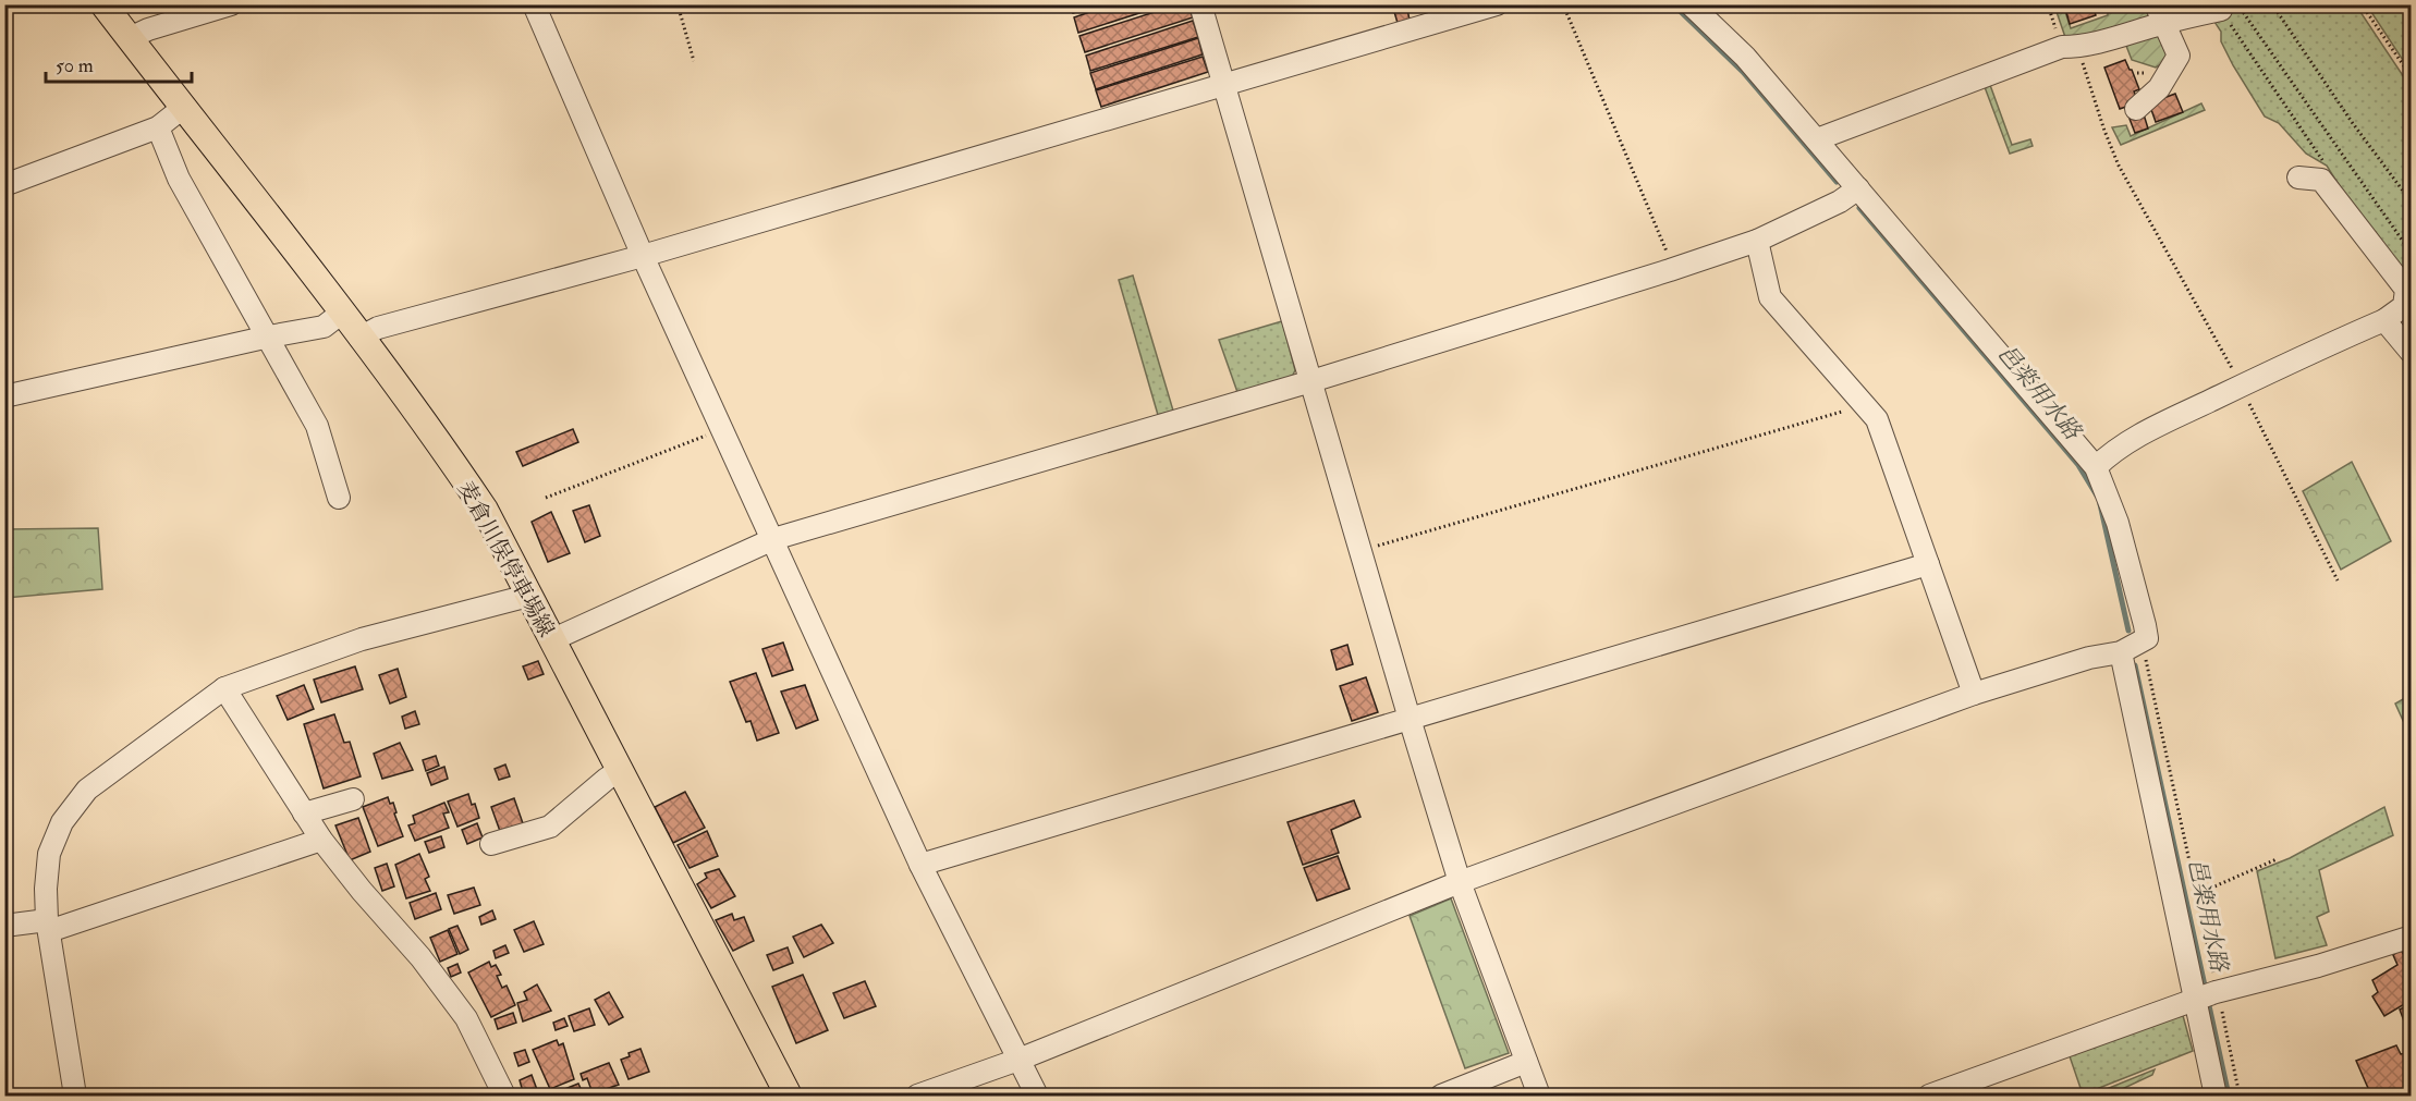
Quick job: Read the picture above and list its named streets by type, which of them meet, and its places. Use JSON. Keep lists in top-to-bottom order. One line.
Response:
{"streets":{"main road":["麦倉川俣停車場線"]},"water":["邑楽用水路"],"scale_bar":"50 m"}
